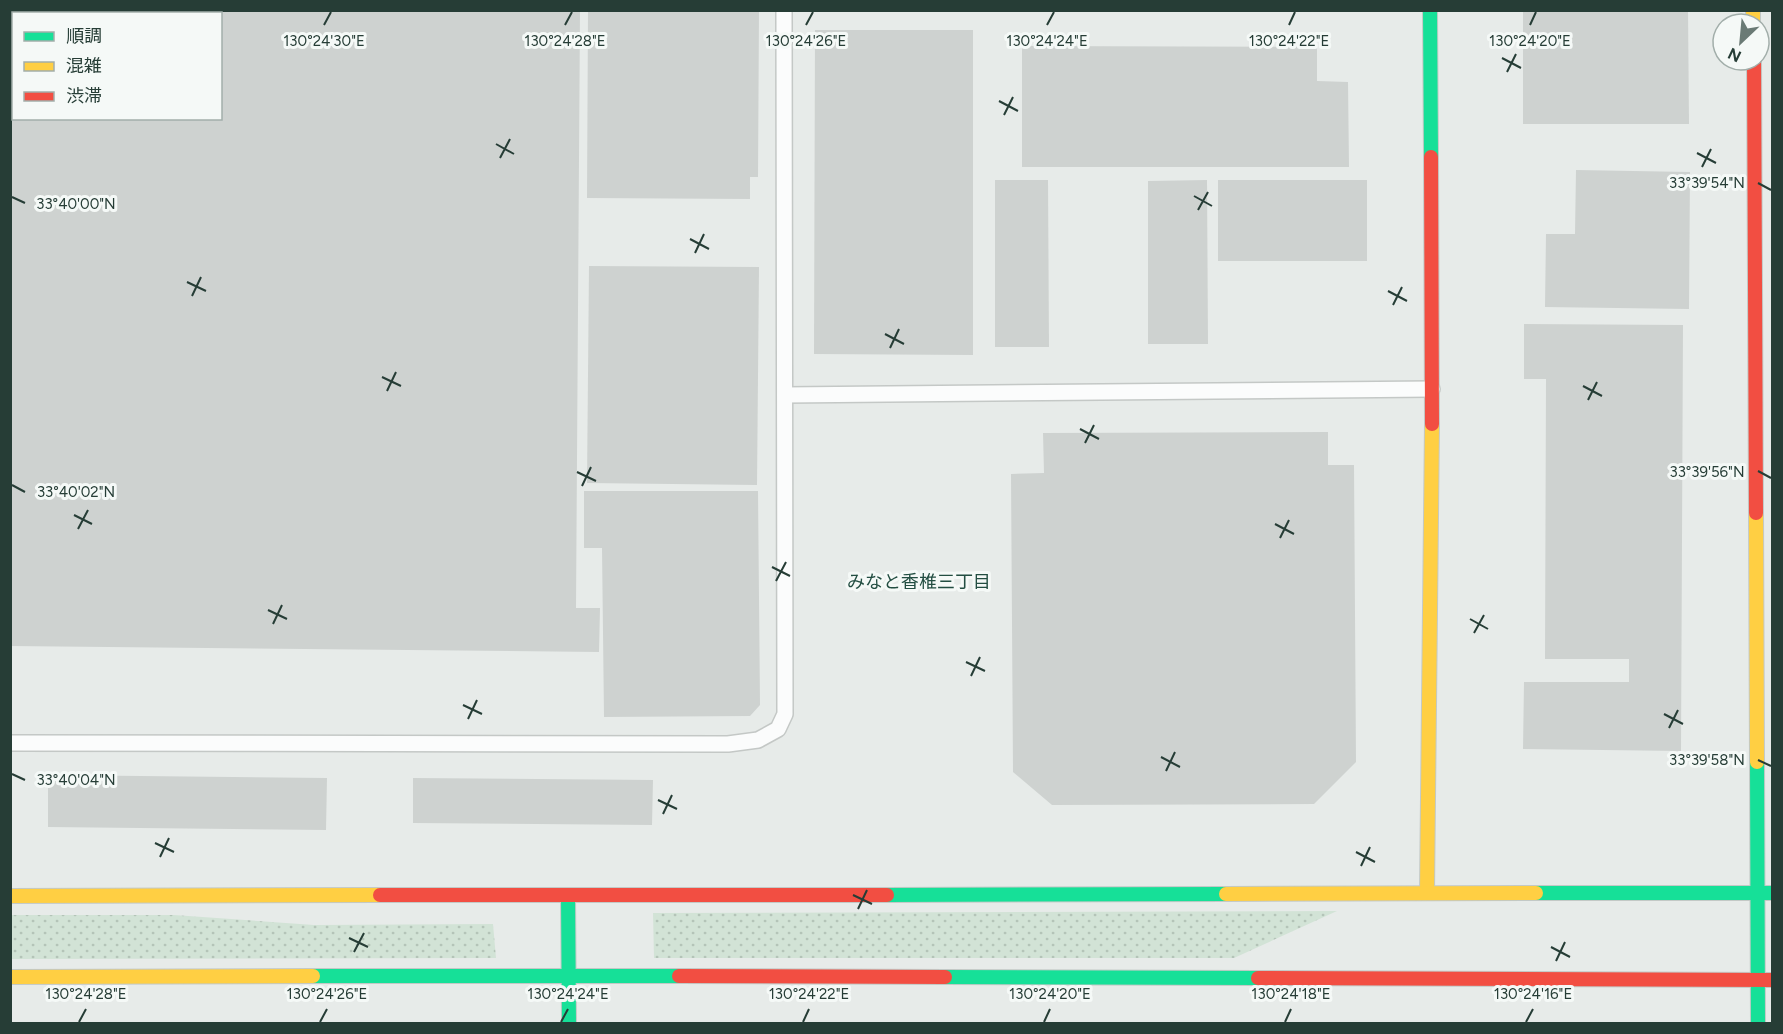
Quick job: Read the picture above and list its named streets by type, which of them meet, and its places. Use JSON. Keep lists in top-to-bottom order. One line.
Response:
{"districts":["みなと香椎三丁目"],"legend":["順調","混雑","渋滞"],"north":"bottom left","coordinates":["130°24'30\"E","130°24'28\"E","130°24'26\"E","130°24'24\"E","130°24'22\"E","130°24'20\"E","33°39'54\"N","33°40'00\"N","33°39'56\"N","33°40'02\"N","33°39'58\"N","33°40'04\"N","130°24'18\"E","130°24'16\"E"]}
